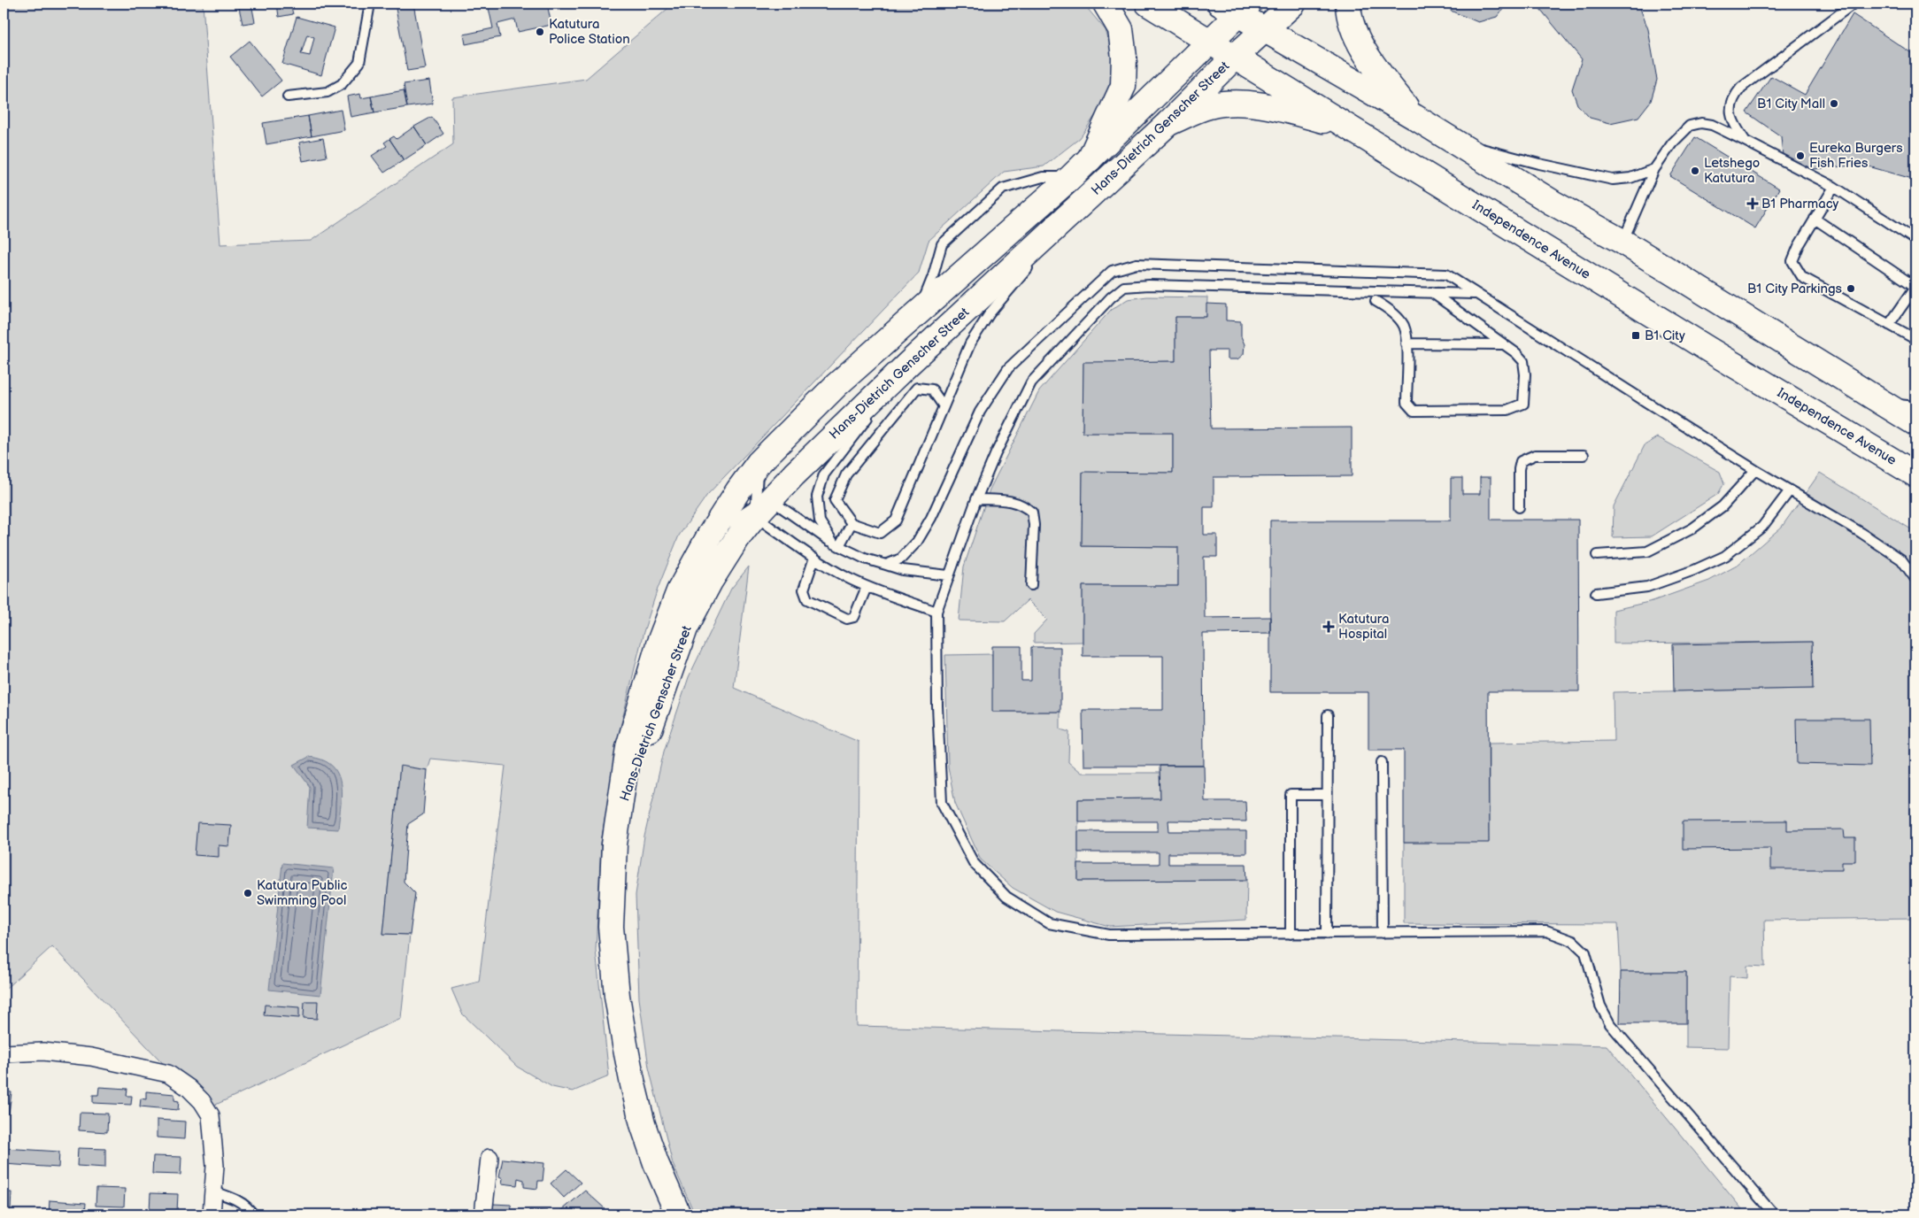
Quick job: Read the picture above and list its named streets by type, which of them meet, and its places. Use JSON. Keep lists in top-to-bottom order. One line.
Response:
{"streets":{"street":["Hans-Dietrich Genscher Street","Independence Avenue"]},"crossings":[["Hans-Dietrich Genscher Street","Independence Avenue"]],"places":{"other":["Katutura Police Station","B1 City Mall","Eureka Burgers Fish Fries","Letshego Katutura","B1 City Parkings","Katutura Public Swimming Pool"],"health":["B1 Pharmacy","Katutura Hospital"],"transit":["B1 City"]}}
